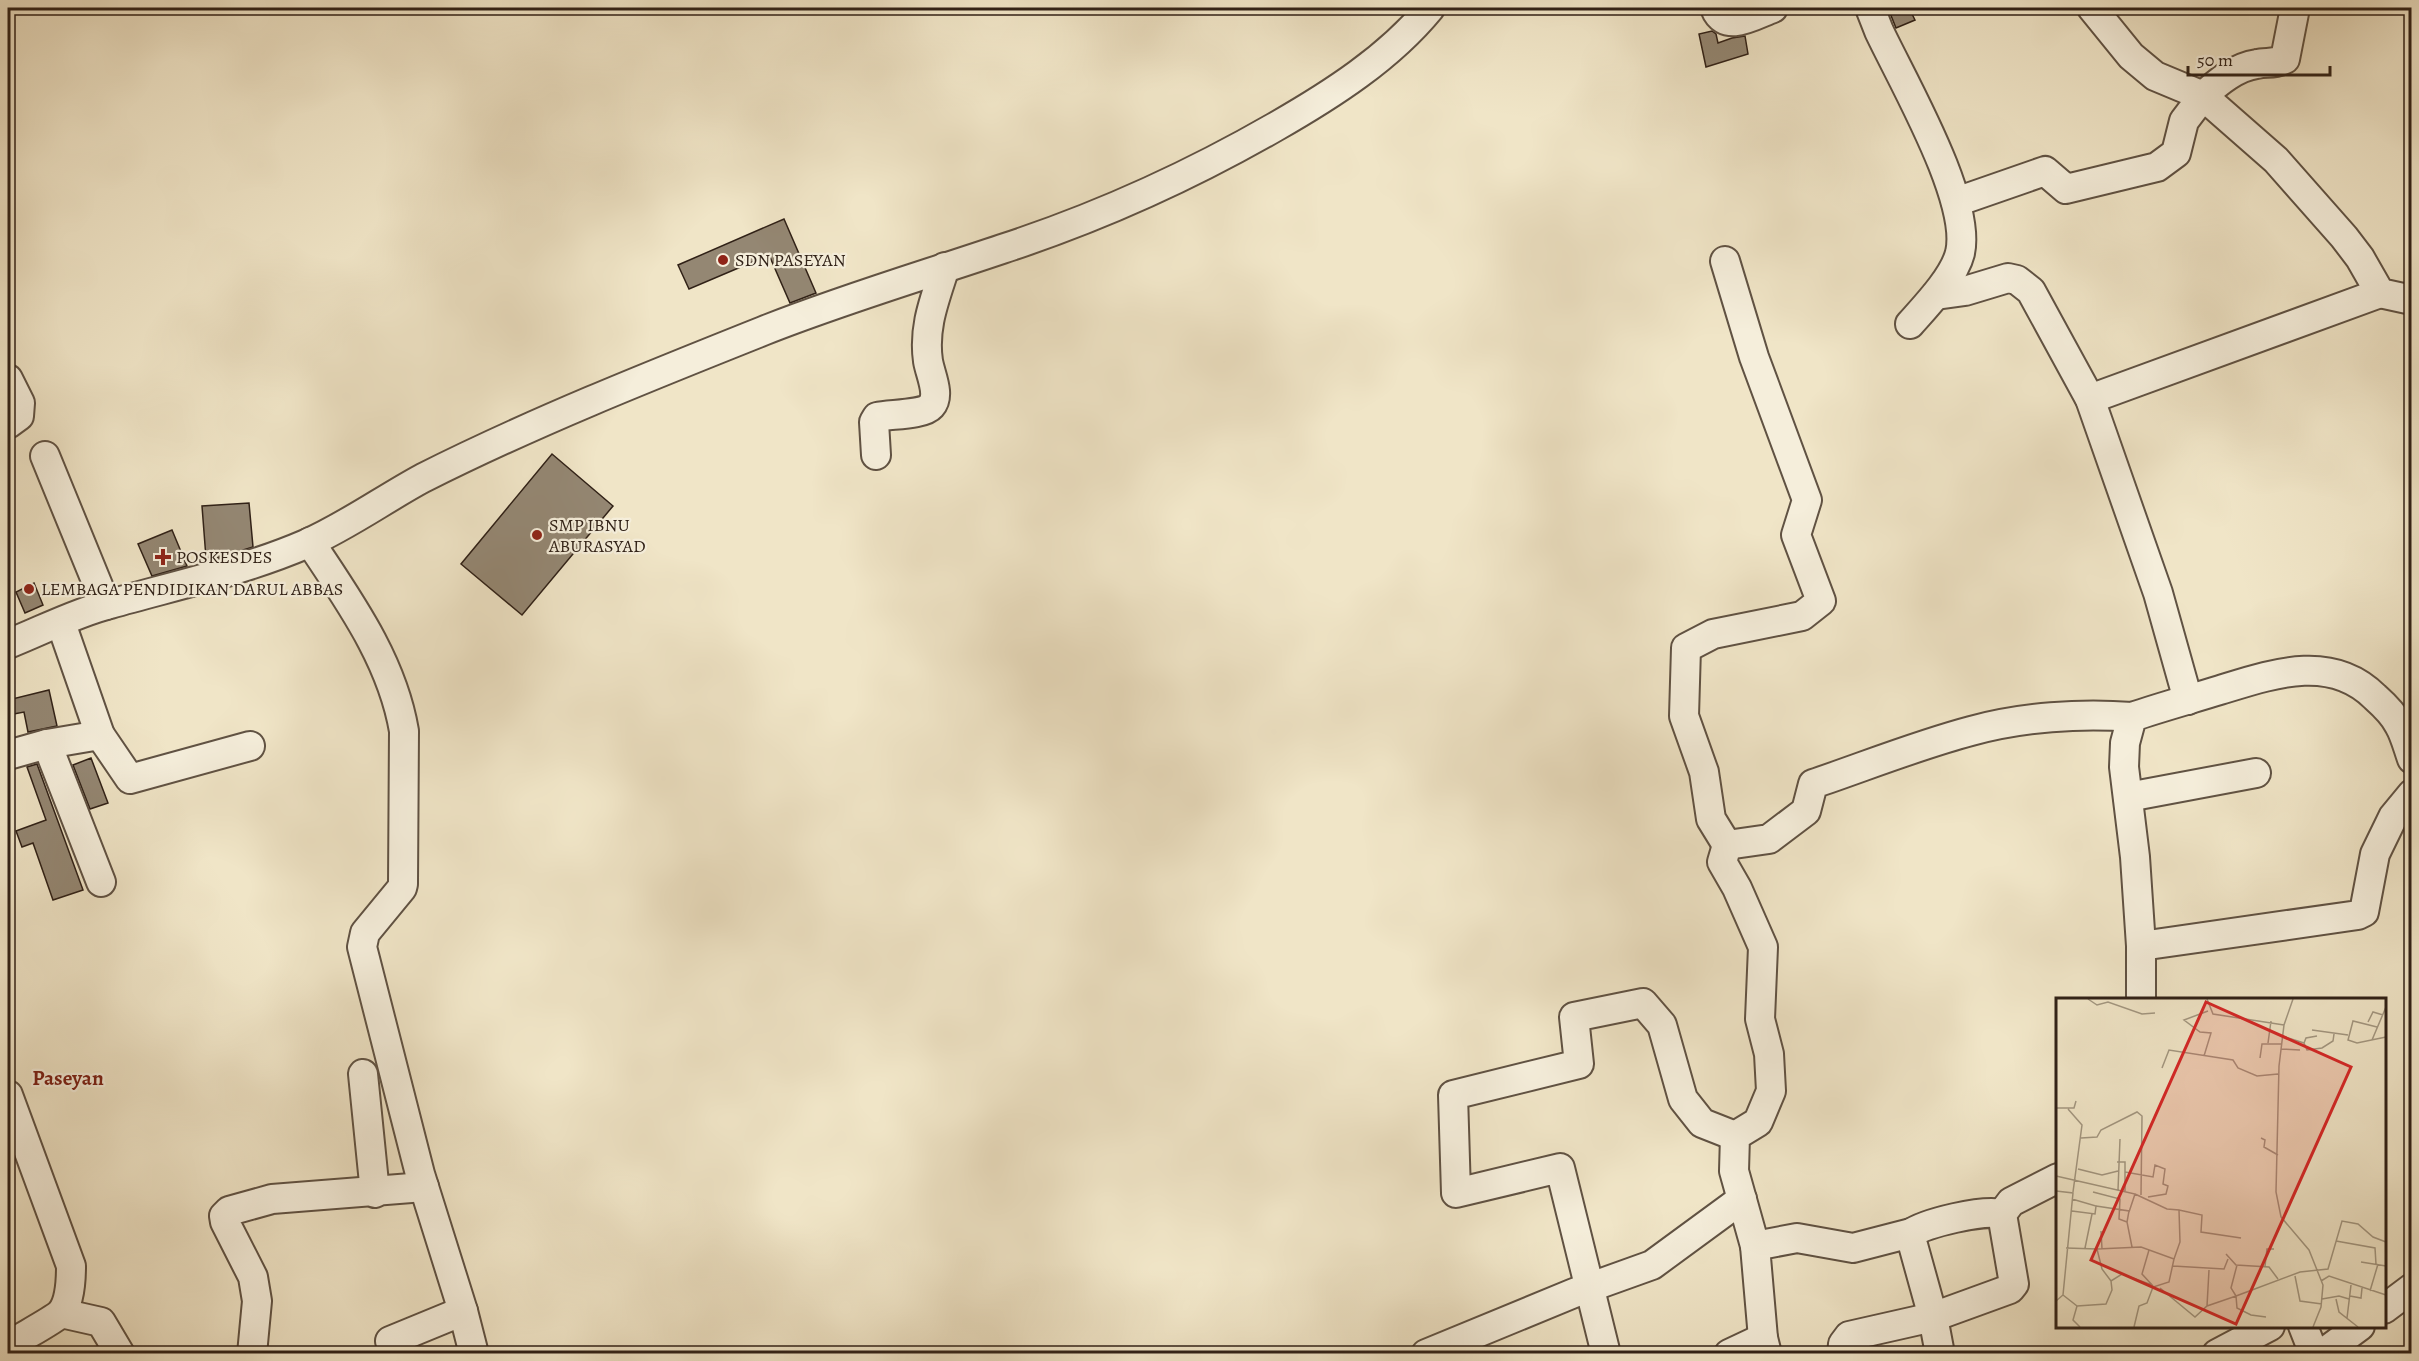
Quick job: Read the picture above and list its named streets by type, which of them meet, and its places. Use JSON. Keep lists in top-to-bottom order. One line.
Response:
{"districts":["Paseyan"],"places":{"other":["SDN PASEYAN","SMP IBNU ABURASYAD","LEMBAGA PENDIDIKAN DARUL ABBAS"],"health":["POSKESDES"]},"scale_bar":"50 m"}
